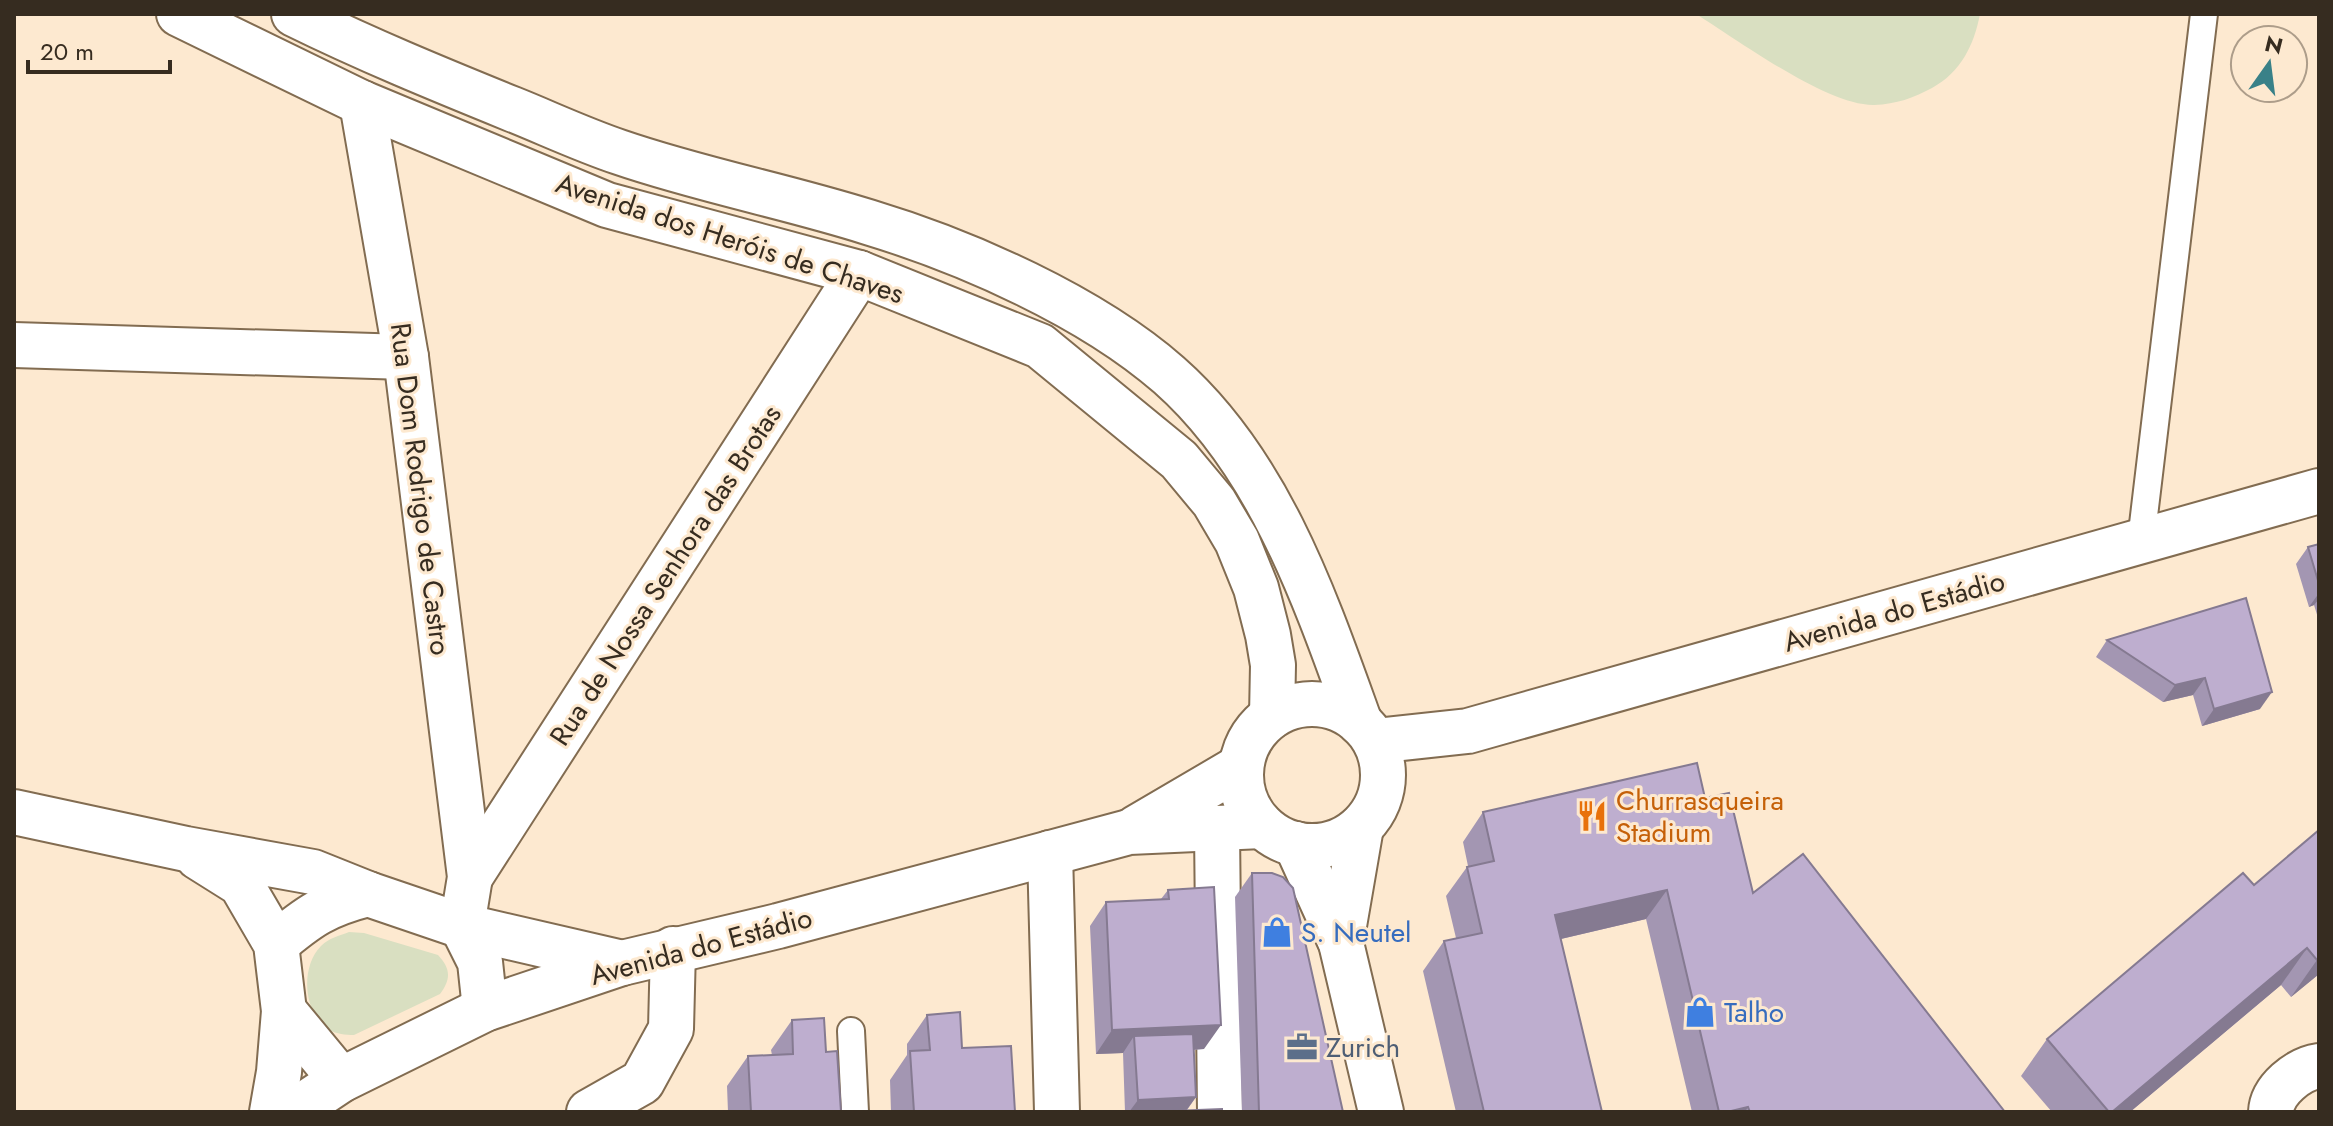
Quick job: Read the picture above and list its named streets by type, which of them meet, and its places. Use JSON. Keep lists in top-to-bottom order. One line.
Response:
{"streets":{"street":["Avenida dos Heróis de Chaves","Rua Dom Rodrigo de Castro","Rua de Nossa Senhora das Brotas","Avenida do Estádio"]},"crossings":[["Avenida dos Heróis de Chaves","Rua Dom Rodrigo de Castro"],["Avenida dos Heróis de Chaves","Rua de Nossa Senhora das Brotas"],["Avenida dos Heróis de Chaves","Avenida do Estádio"],["Rua Dom Rodrigo de Castro","Rua de Nossa Senhora das Brotas"]],"places":{"restaurant":["Churrasqueira Stadium"],"shop":["S. Neutel","Talho"],"office":["Zurich"]},"scale_bar":"20 m","north":"top"}
